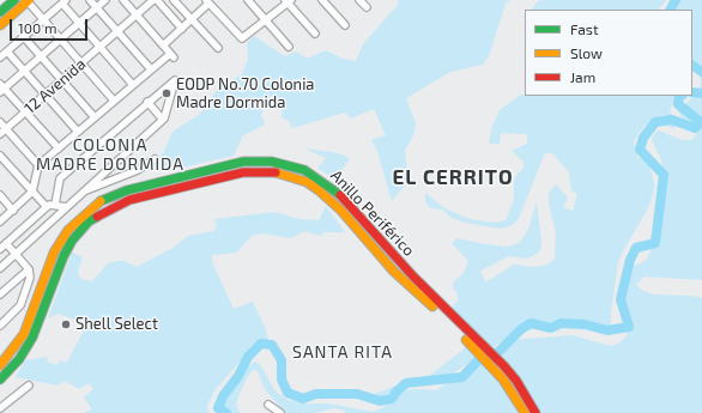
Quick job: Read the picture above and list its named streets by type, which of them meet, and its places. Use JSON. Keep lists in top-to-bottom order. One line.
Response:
{"streets":{"main road":["Anillo Periférico"],"street":["12 Avenida"]},"districts":["COLONIA MADRE DORMIDA","EL CERRITO","SANTA RITA"],"places":["EODP No.70 Colonia Madre Dormida","Shell Select"],"legend":["Fast","Slow","Jam"],"scale_bar":"100 m"}
